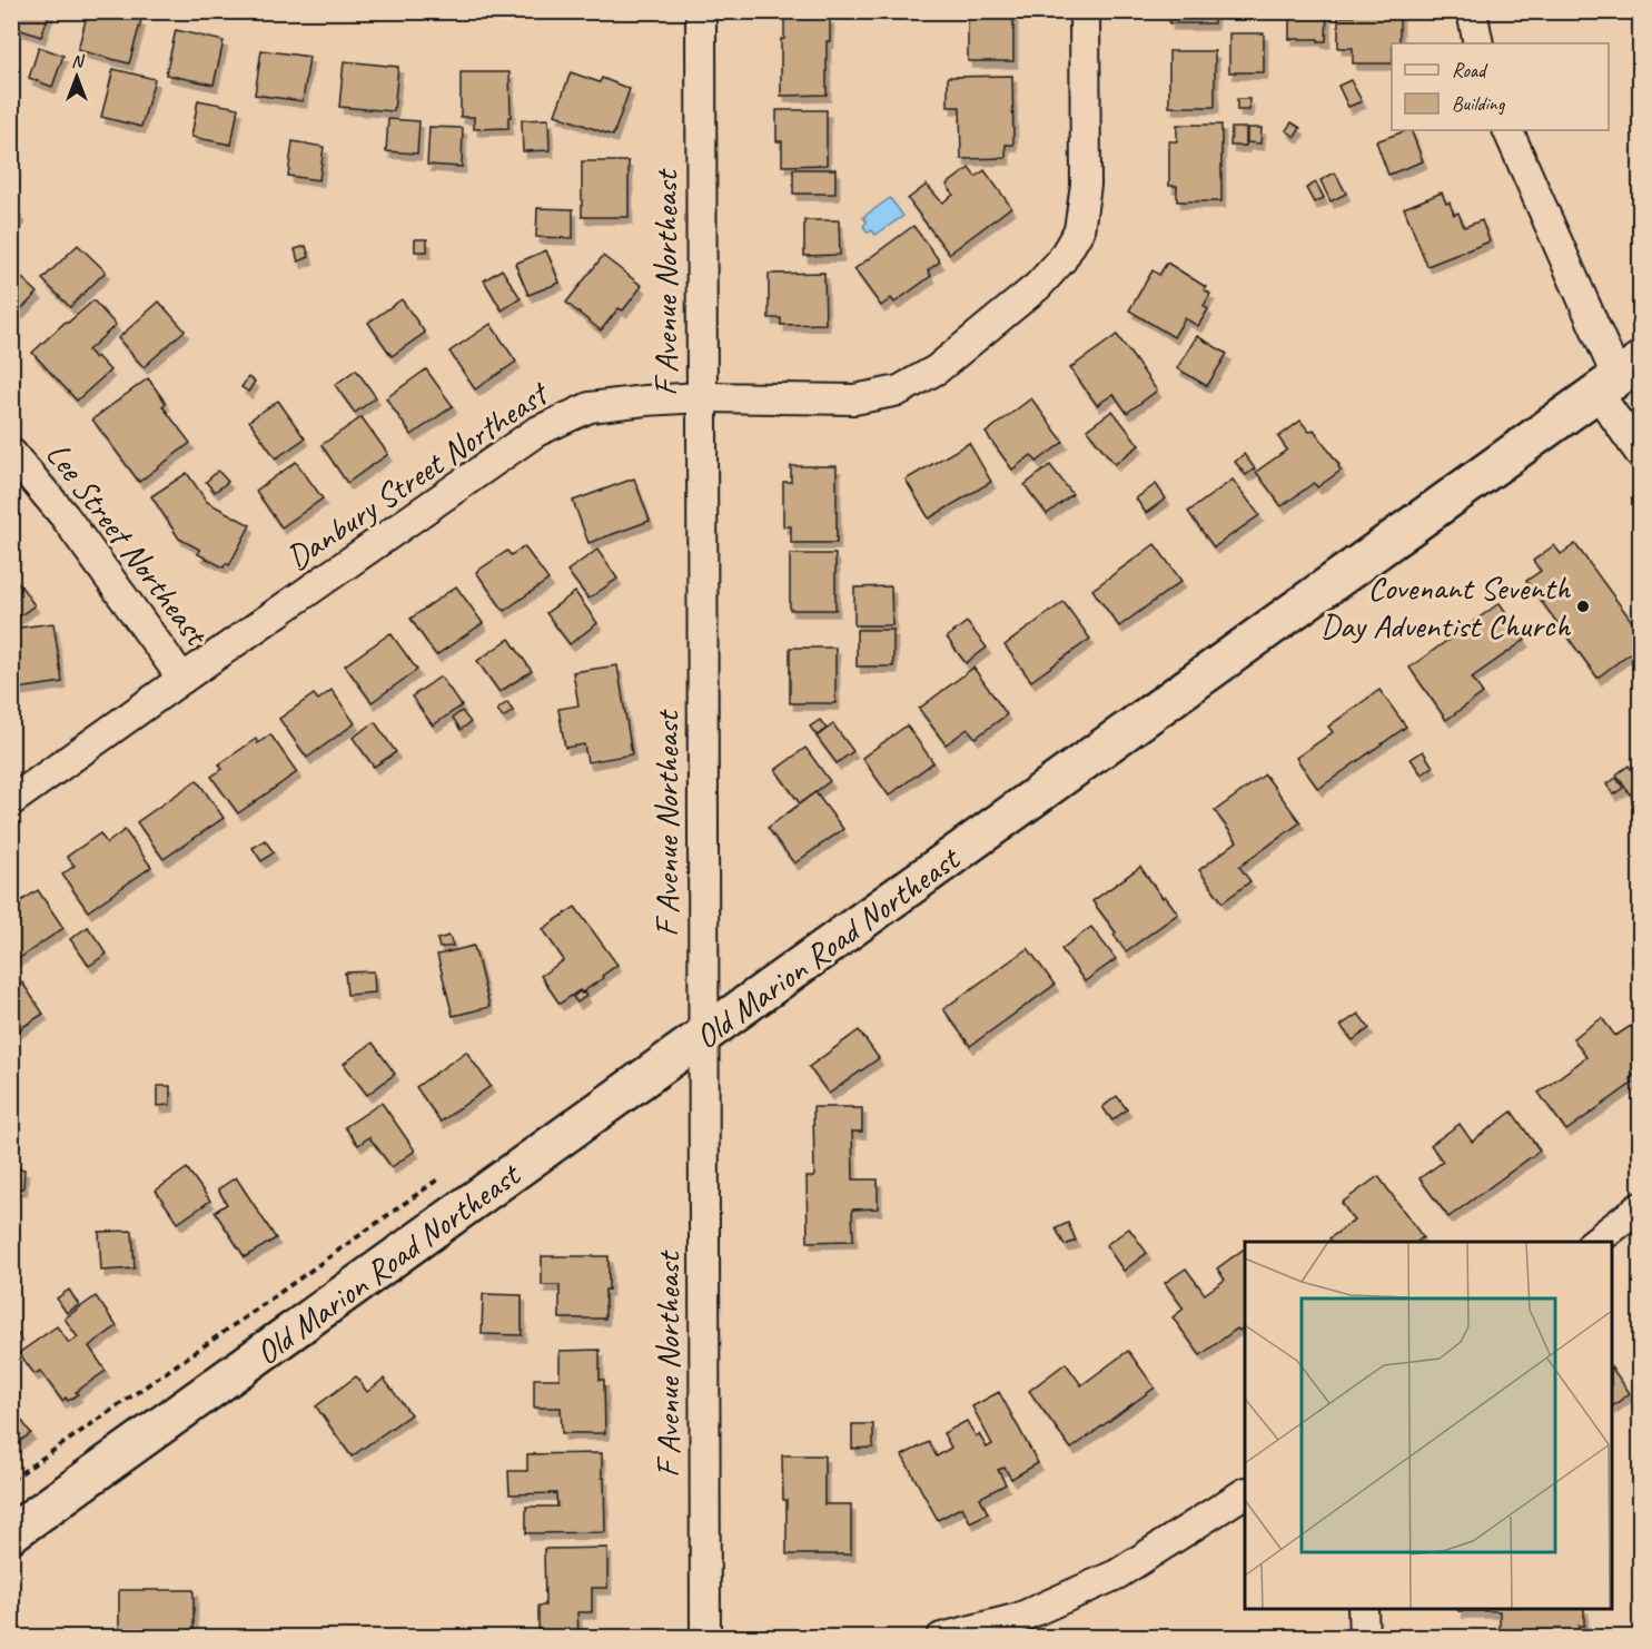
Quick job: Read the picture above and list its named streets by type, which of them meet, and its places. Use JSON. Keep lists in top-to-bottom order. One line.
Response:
{"streets":{"main road":["Old Marion Road Northeast"],"street":["F Avenue Northeast","Danbury Street Northeast","Lee Street Northeast"]},"crossings":[["F Avenue Northeast","Danbury Street Northeast"],["F Avenue Northeast","Old Marion Road Northeast"],["Danbury Street Northeast","Lee Street Northeast"]],"places":["Covenant Seventh Day Adventist Church"],"legend":["Road","Building"],"north":"top"}
